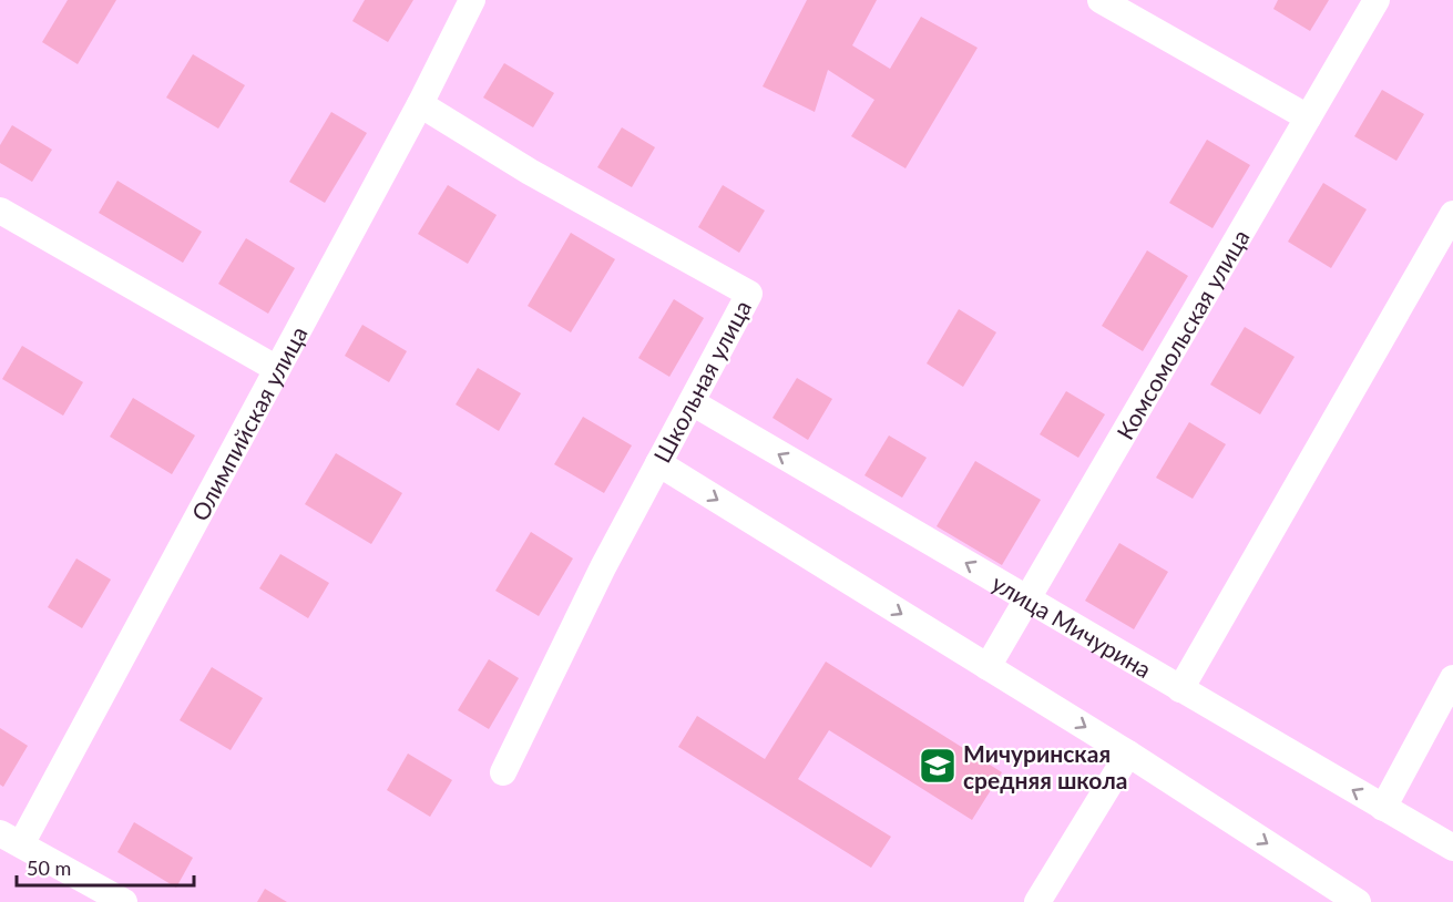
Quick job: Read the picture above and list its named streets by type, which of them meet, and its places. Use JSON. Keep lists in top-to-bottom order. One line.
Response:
{"streets":{"street":["Комсомольская улица","Школьная улица","Олимпийская улица","улица Мичурина"]},"crossings":[["Комсомольская улица","улица Мичурина"],["Школьная улица","Олимпийская улица"],["Школьная улица","улица Мичурина"]],"places":{"school or university":["Мичуринская средняя школа"]},"scale_bar":"50 m"}
